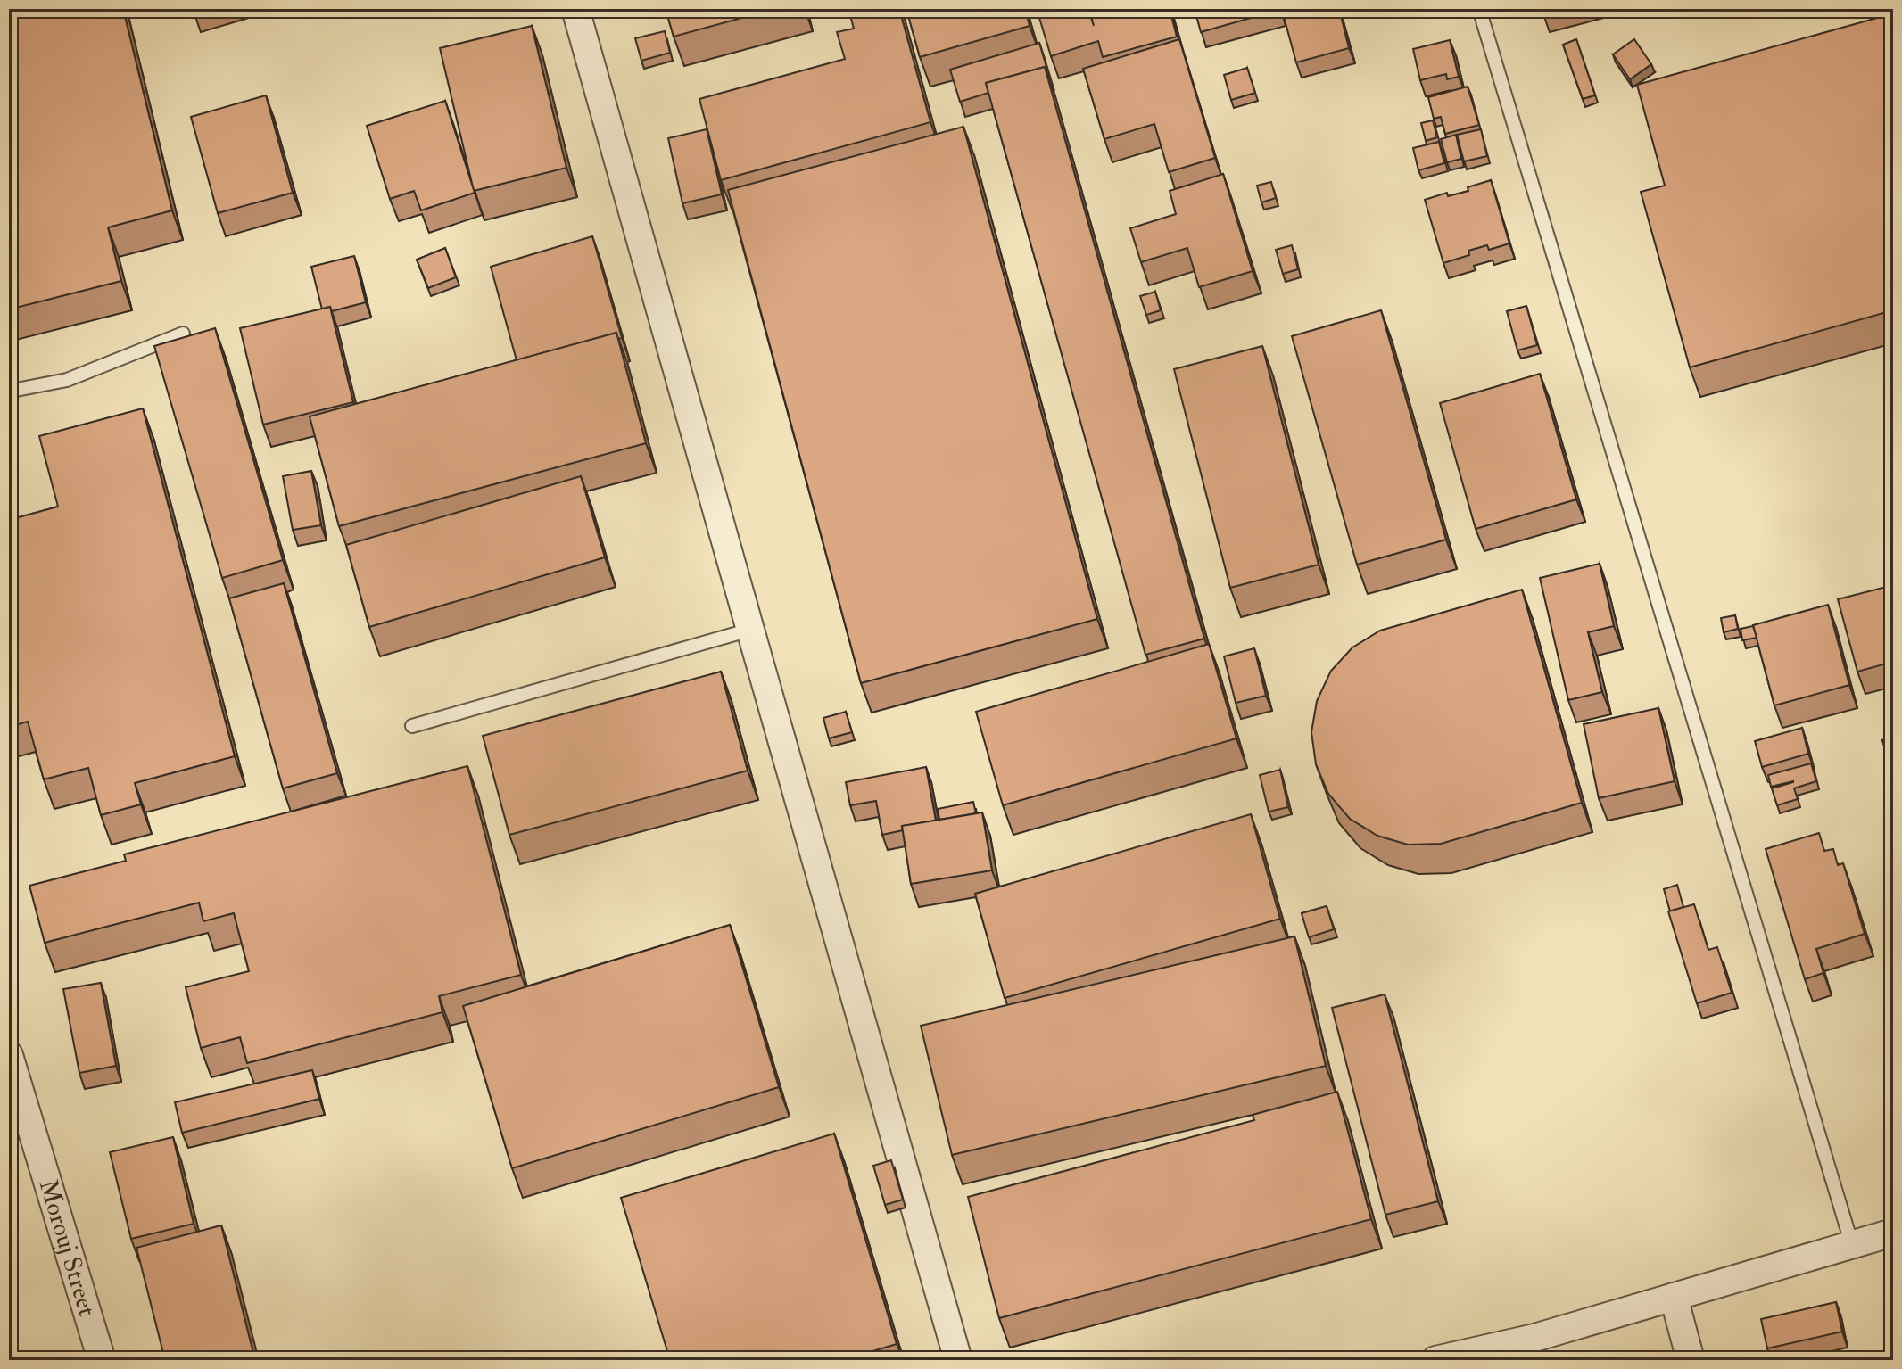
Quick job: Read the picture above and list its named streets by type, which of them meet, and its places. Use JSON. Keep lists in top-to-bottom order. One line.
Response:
{"streets":{"street":["Morouj Street"]}}
